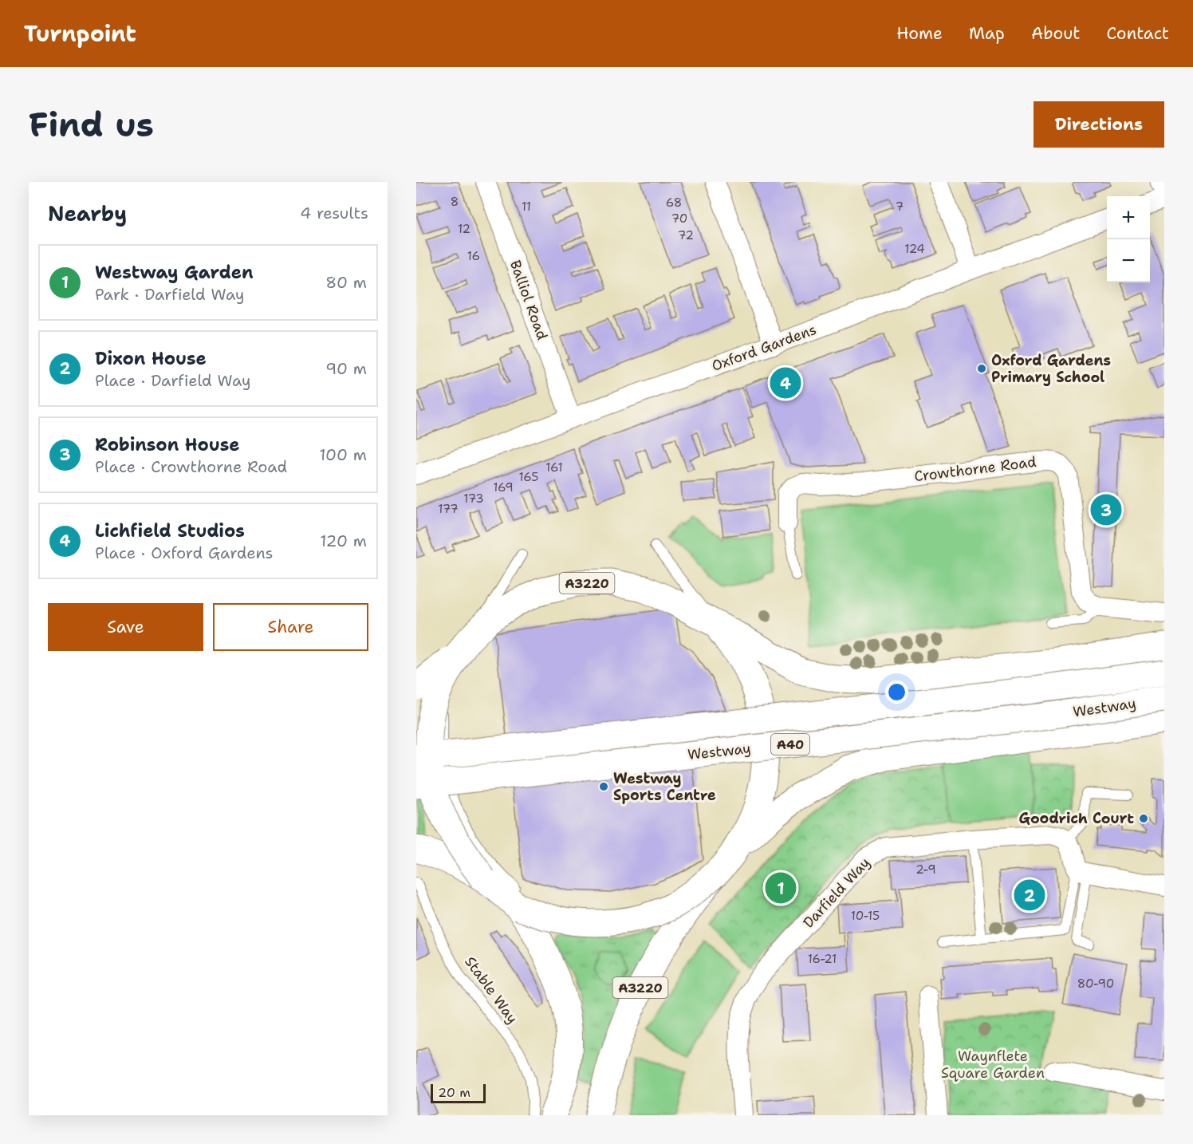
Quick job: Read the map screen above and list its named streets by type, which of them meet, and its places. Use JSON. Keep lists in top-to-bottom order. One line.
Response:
{"streets":{"highway":["A3220","Westway","A40"],"street":["Balliol Road","Oxford Gardens","Crowthorne Road","Darfield Way"],"lane":["Stable Way"]},"crossings":[["Balliol Road","Oxford Gardens"]],"parks":["Waynflete Square Garden"],"places":["Oxford Gardens Primary School","Westway Sports Centre","Goodrich Court"],"house_numbers":["8","68","11","7","70","12","72","124","16","161","165","169","173","177","2-9","10-15","16-21","80-90"],"scale_bar":"20 m","page":{"header":"Turnpoint","nav":["Home","Map","About","Contact"],"buttons":["Directions",["Save","Share"]],"title":"Find us","heading":["Nearby","4 results"],"map_buttons":["+","−"],"list":[{"mark":"1","name":"Westway Garden","note":"Park · Darfield Way","value":"80 m"},{"mark":"2","name":"Dixon House","note":"Place · Darfield Way","value":"90 m"},{"mark":"3","name":"Robinson House","note":"Place · Crowthorne Road","value":"100 m"},{"mark":"4","name":"Lichfield Studios","note":"Place · Oxford Gardens","value":"120 m"}],"pins":["4","3","1","2"],"scale":"20 m"}}
